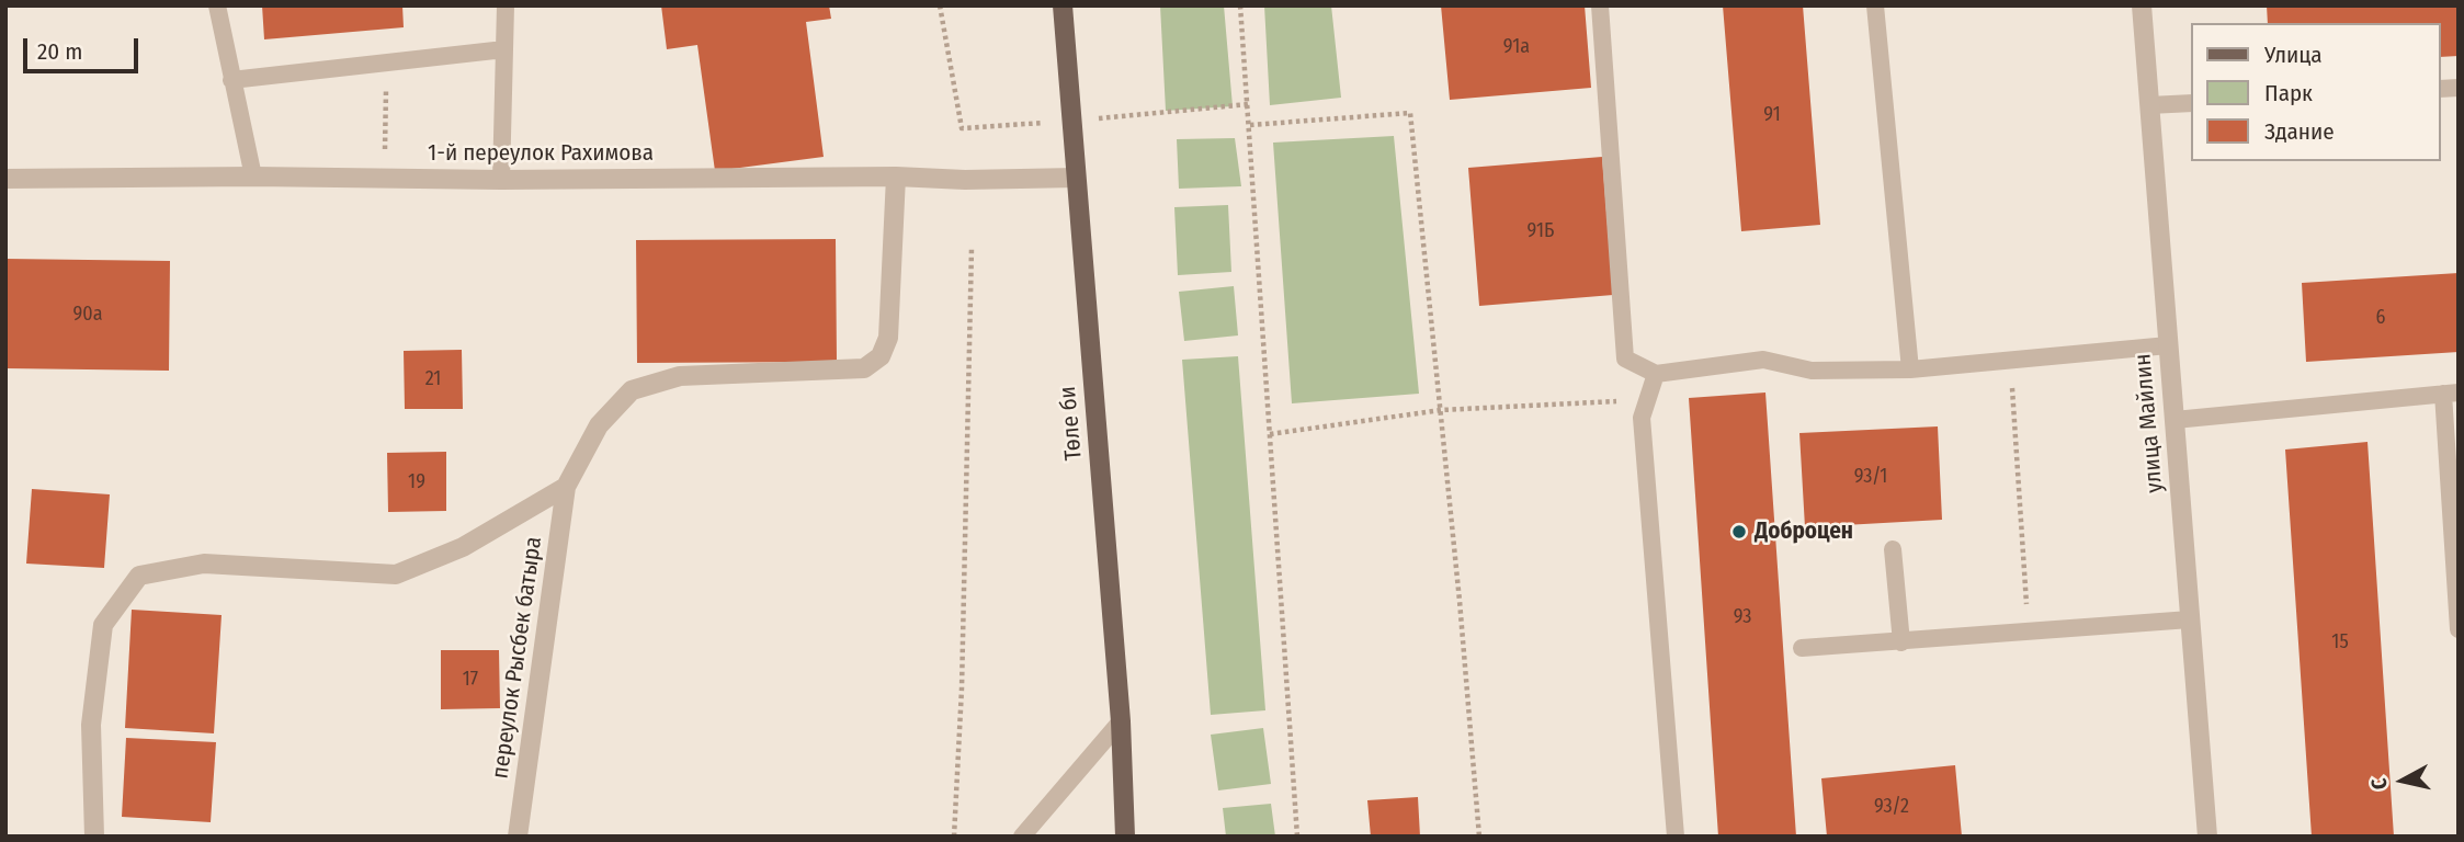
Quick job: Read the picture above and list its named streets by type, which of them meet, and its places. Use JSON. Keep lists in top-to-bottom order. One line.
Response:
{"streets":{"main road":["Төле би"],"street":["1-й переулок Рахимова","улица Майлин","переулок Рысбек батыра"]},"crossings":[["1-й переулок Рахимова","Төле би"],["1-й переулок Рахимова","переулок Рысбек батыра"]],"places":["Доброцен"],"house_numbers":["91а","91","91Б","90а","6","21","93/1","19","93","15","17","93/2"],"legend":["Улица","Парк","Здание"],"scale_bar":"20 m","north":"left"}
